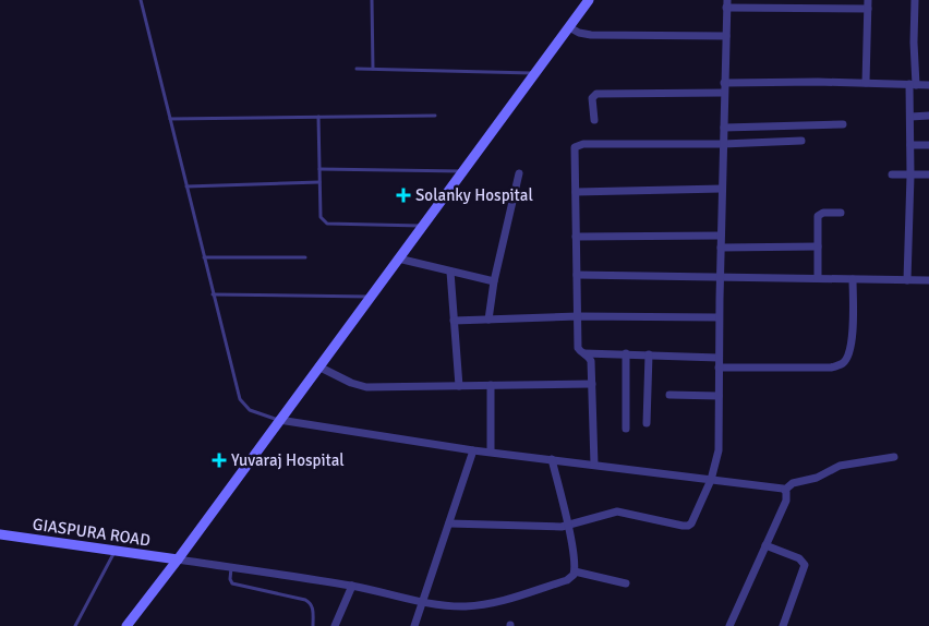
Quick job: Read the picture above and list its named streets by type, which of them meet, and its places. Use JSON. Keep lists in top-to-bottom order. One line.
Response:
{"streets":{"street":["GIASPURA ROAD"]},"places":{"health":["Solanky Hospital","Yuvaraj Hospital"]}}
